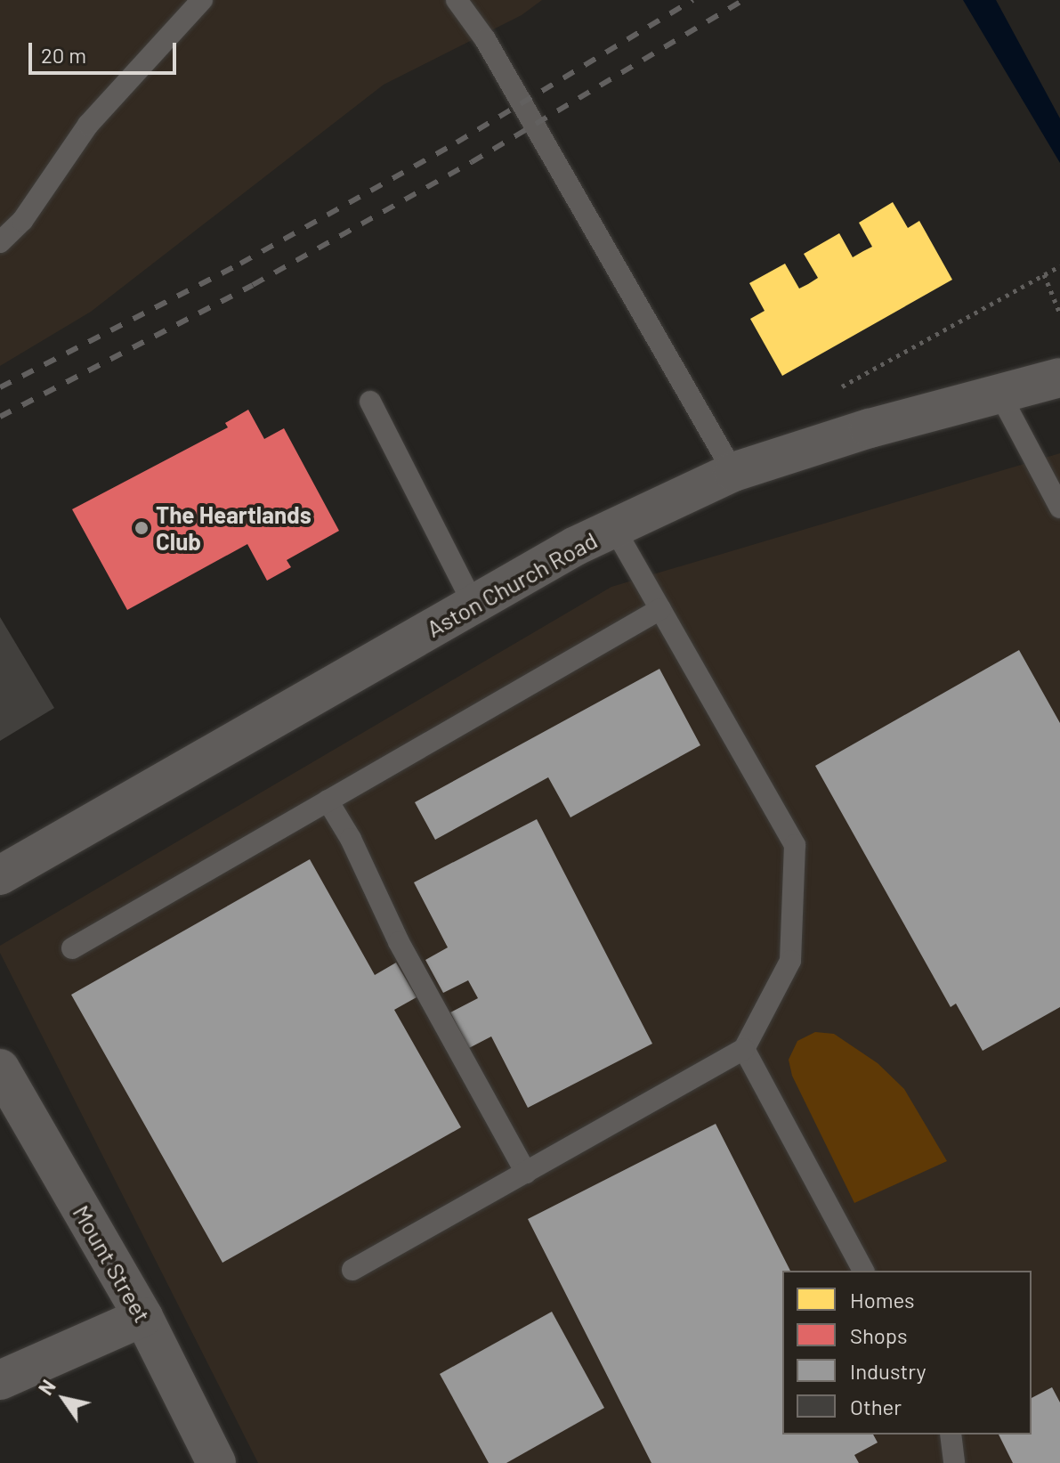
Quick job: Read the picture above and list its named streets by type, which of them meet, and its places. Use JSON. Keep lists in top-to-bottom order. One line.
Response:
{"streets":{"street":["Aston Church Road","Mount Street"]},"places":["The Heartlands Club"],"legend":["Homes","Shops","Industry","Other"],"scale_bar":"20 m","north":"top left"}
